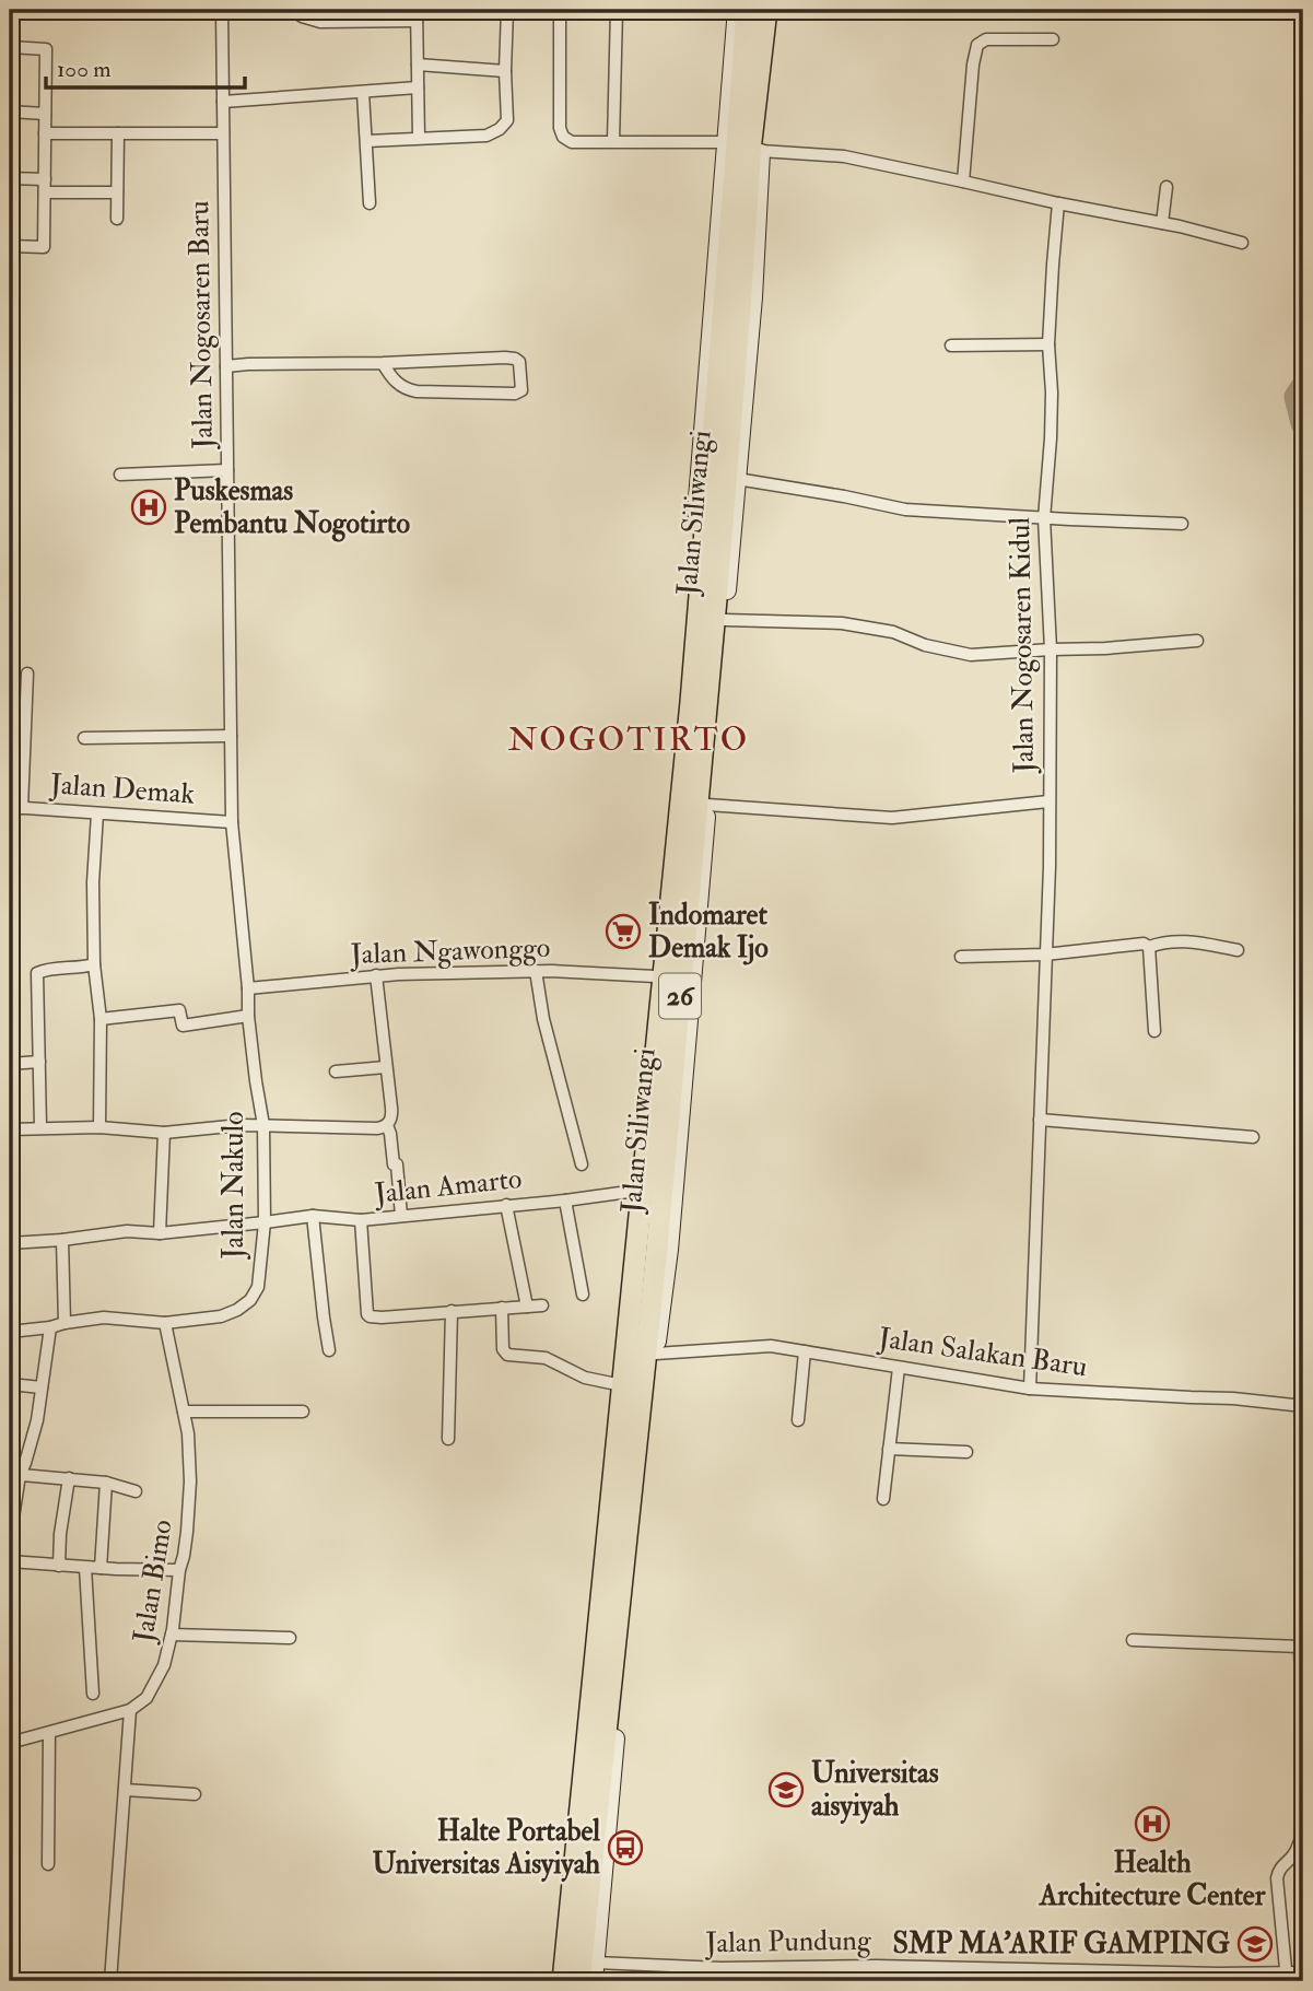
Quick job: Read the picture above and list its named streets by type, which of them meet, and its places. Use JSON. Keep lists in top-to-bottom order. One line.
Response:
{"streets":{"highway":["Jalan Siliwangi","26"],"street":["Jalan Nogosaren Baru","Jalan Nogosaren Kidul","Jalan Demak","Jalan Ngawonggo","Jalan Nakulo","Jalan Amarto","Jalan Salakan Baru","Jalan Bimo","Jalan Pundung"]},"crossings":[["Jalan Nogosaren Baru","Jalan Demak"],["Jalan Nogosaren Baru","Jalan Nakulo"],["Jalan Nogosaren Kidul","Jalan Salakan Baru"],["Jalan Demak","Jalan Nakulo"],["Jalan Ngawonggo","Jalan Nakulo"],["Jalan Nakulo","Jalan Amarto"],["Jalan Nakulo","Jalan Bimo"]],"districts":["NOGOTIRTO"],"places":{"hospital":["Puskesmas Pembantu Nogotirto","Health Architecture Center"],"supermarket":["Indomaret Demak Ijo"],"school or university":["Universitas aisyiyah","SMP MA'ARIF GAMPING"],"bus stop":["Halte Portabel Universitas Aisyiyah"]},"scale_bar":"100 m"}
